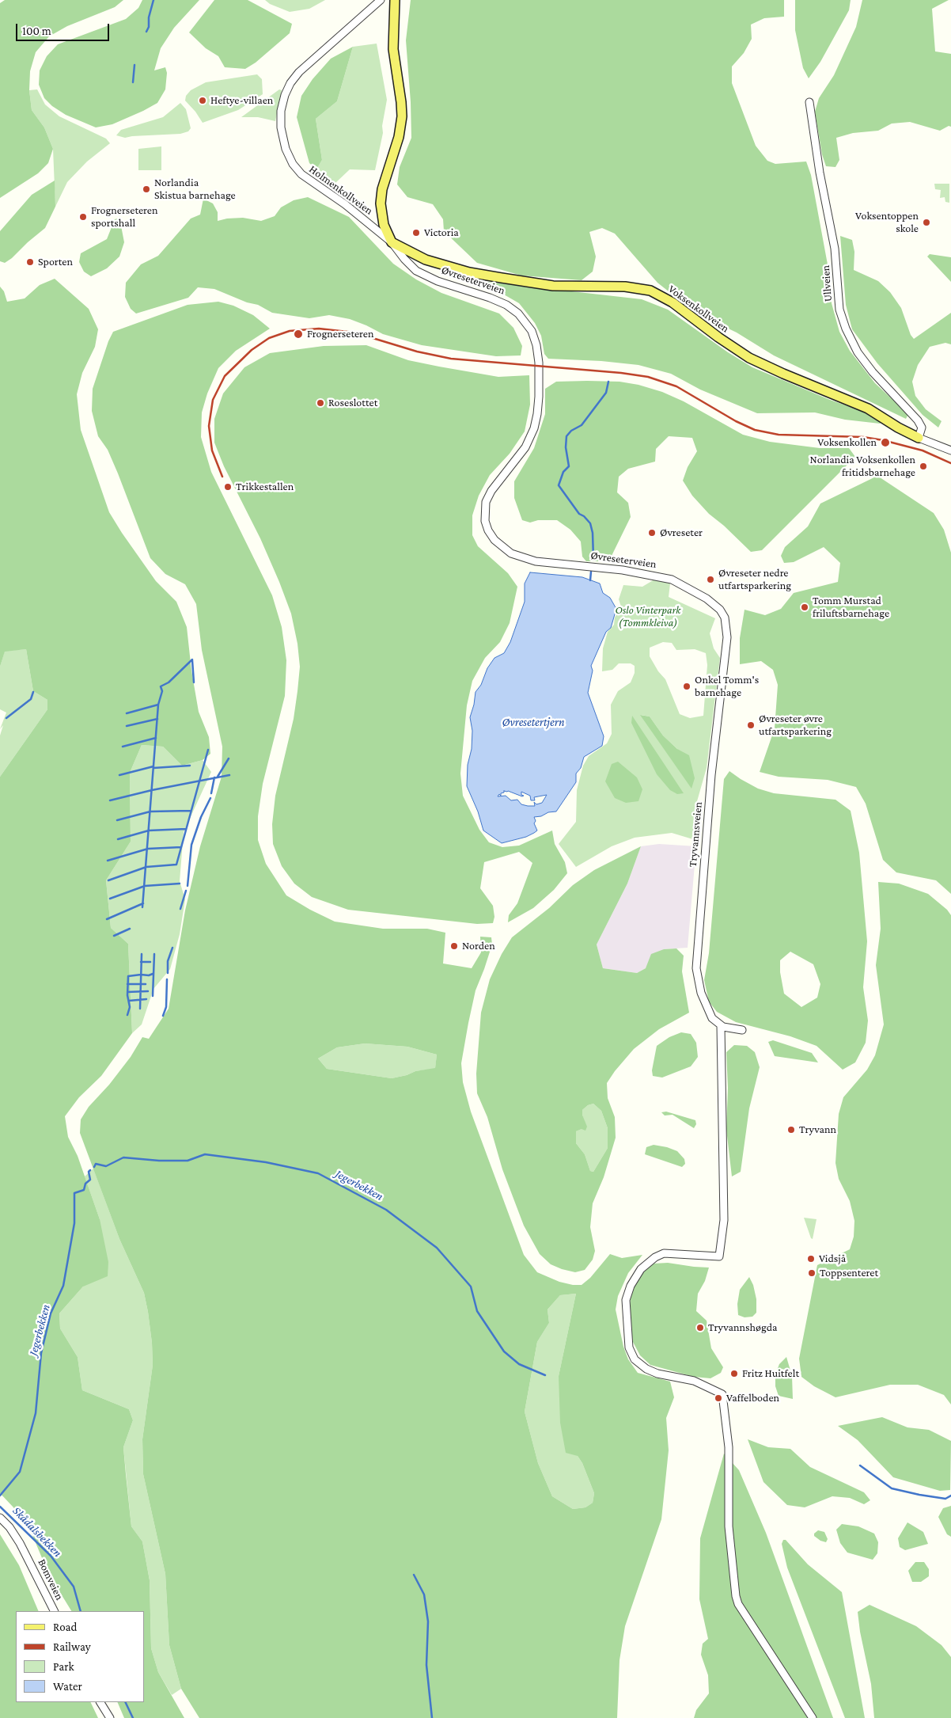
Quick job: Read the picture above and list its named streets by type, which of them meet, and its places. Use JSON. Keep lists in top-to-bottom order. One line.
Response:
{"streets":{"main road":["Øvreseterveien","Voksenkollveien"],"street":["Holmenkollveien","Ullveien","Tryvannsveien","Bomveien"]},"crossings":[["Holmenkollveien","Øvreseterveien"],["Holmenkollveien","Voksenkollveien"],["Øvreseterveien","Voksenkollveien"],["Øvreseterveien","Tryvannsveien"],["Ullveien","Voksenkollveien"]],"water":["Øvresetertjern","Jegerbekken","Skådalsbekken"],"parks":["Oslo Vinterpark (Tommkleiva)"],"places":["Heftye-villaen","Norlandia Skistua barnehage","Frognerseteren sportshall","Voksentoppen skole","Victoria","Sporten","Frognerseteren","Roseslottet","Voksenkollen","Norlandia Voksenkollen fritidsbarnehage","Trikkestallen","Øvreseter","Øvreseter nedre utfartsparkering","Tomm Murstad friluftsbarnehage","Onkel Tomm's barnehage","Øvreseter øvre utfartsparkering","Norden","Tryvann","Vidsjå","Toppsenteret","Tryvannshøgda","Fritz Huitfelt","Vaffelboden"],"legend":["Road","Railway","Park","Water"],"scale_bar":"100 m"}
